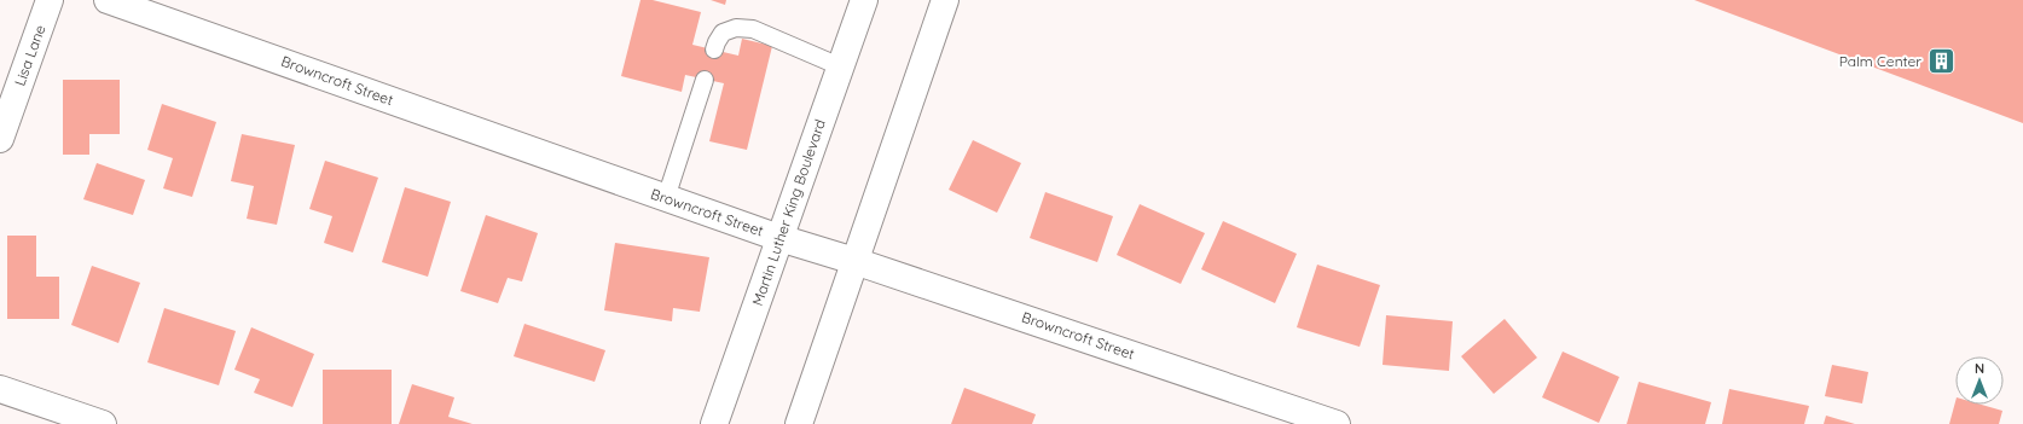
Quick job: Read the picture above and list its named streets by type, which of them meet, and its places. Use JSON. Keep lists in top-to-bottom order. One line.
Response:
{"streets":{"street":["Lisa Lane","Browncroft Street","Martin Luther King Boulevard"]},"crossings":[["Browncroft Street","Martin Luther King Boulevard"]],"places":{"building":["Palm Center"]},"north":"top"}
